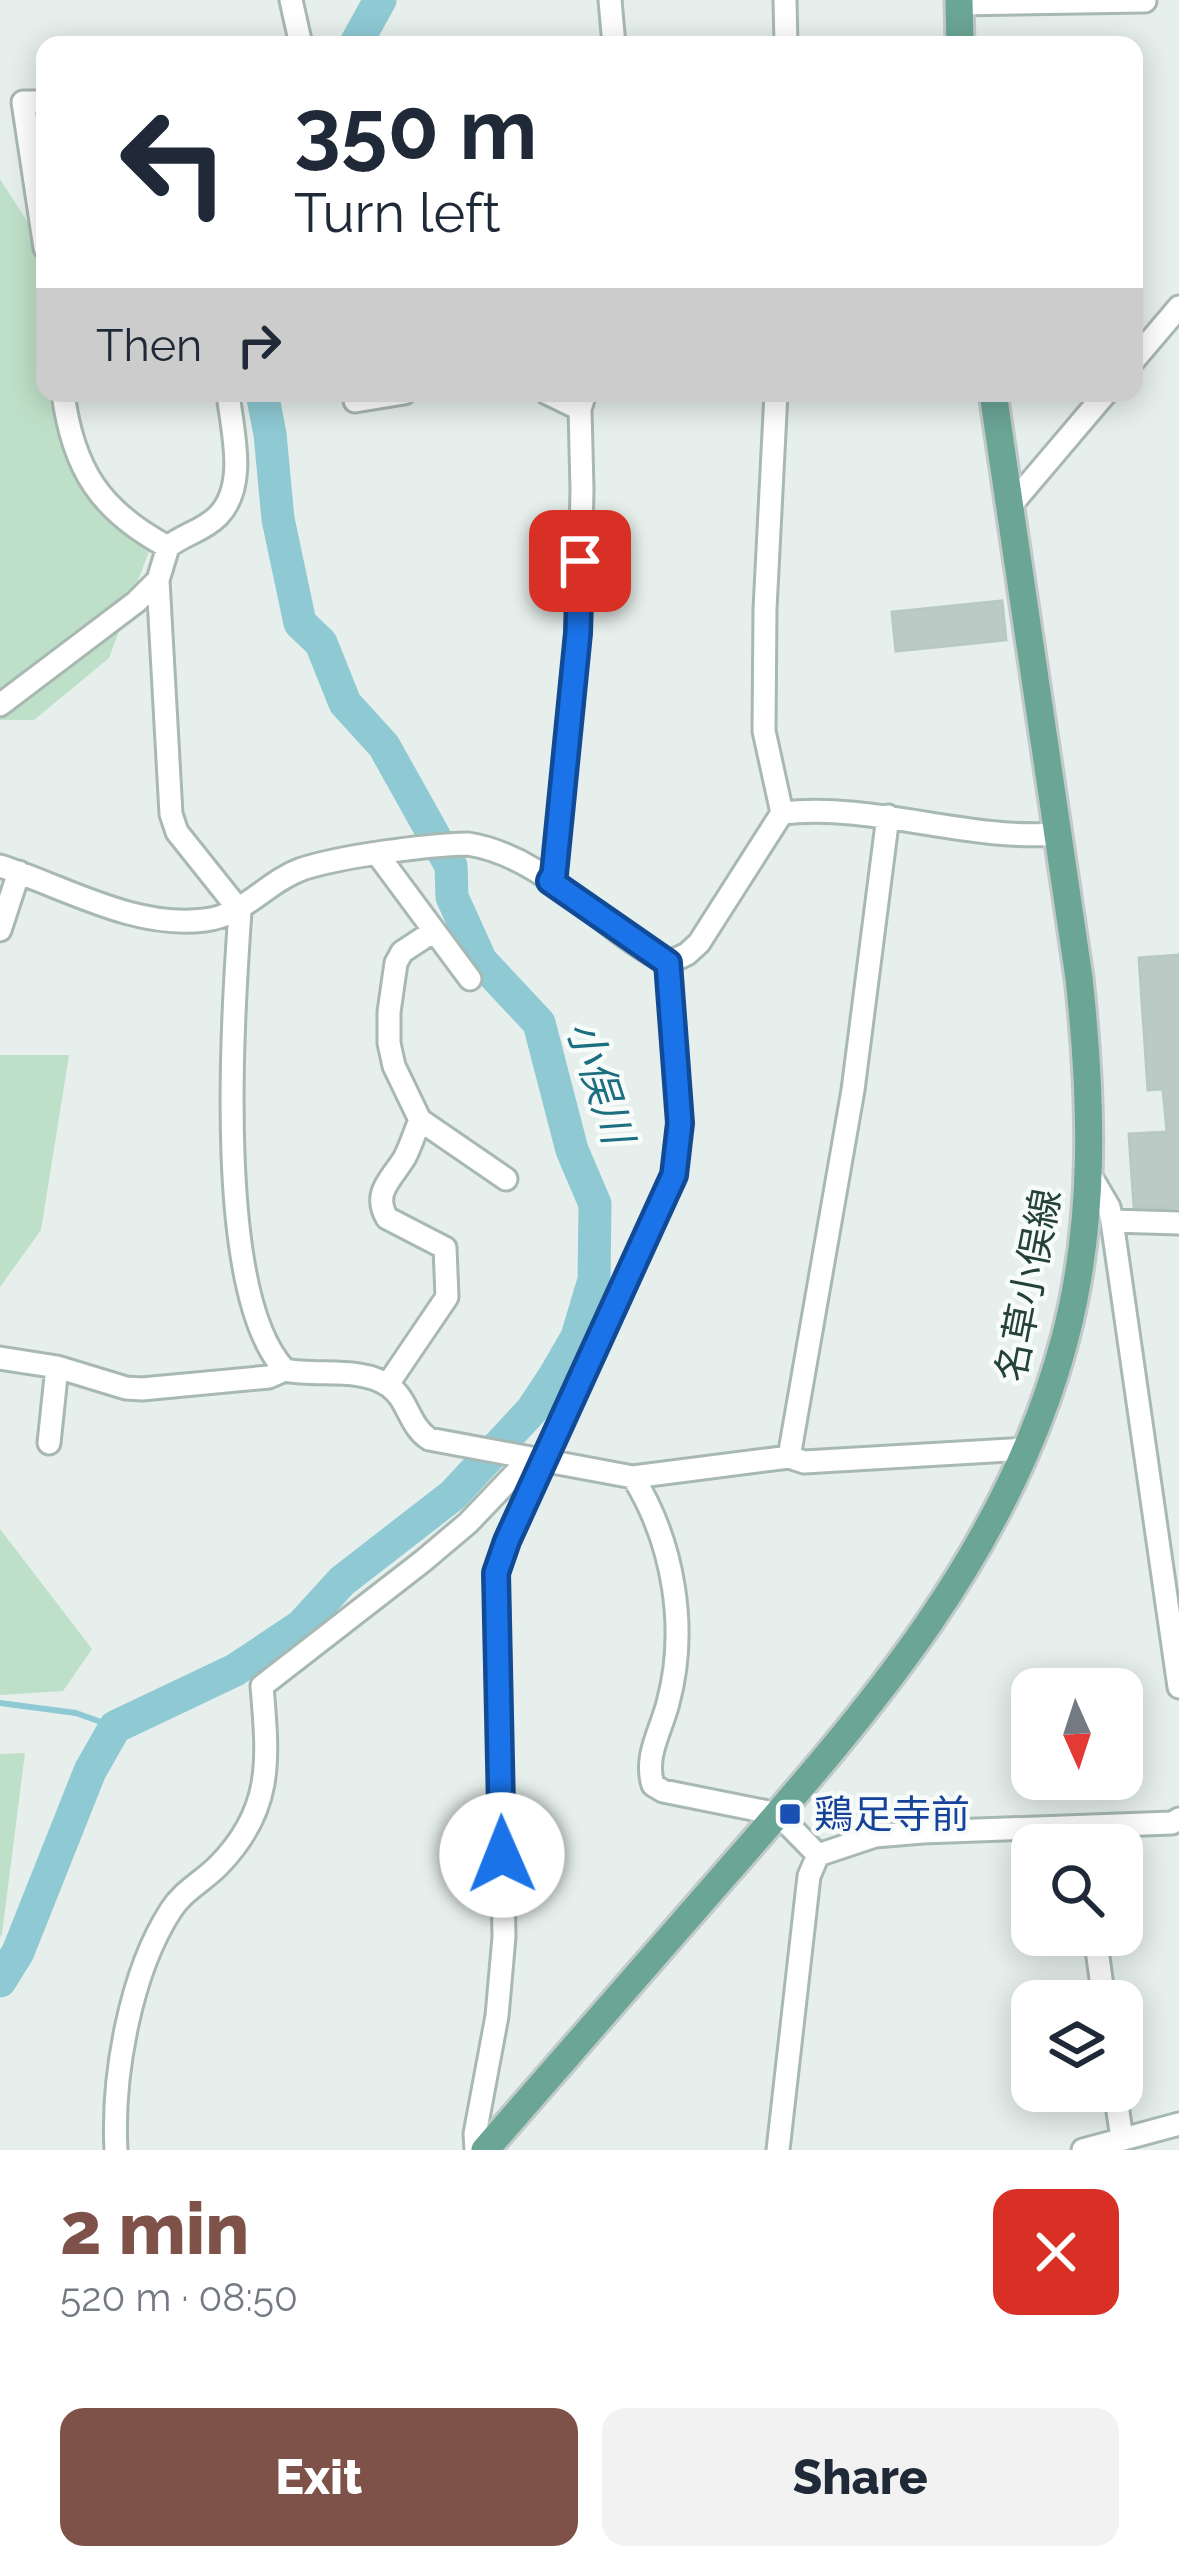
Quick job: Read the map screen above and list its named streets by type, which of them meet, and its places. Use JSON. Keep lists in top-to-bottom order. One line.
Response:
{"streets":{"main road":["名草小俣線"]},"water":["小俣川"],"places":{"transit":["鶏足寺前"]},"north":"bottom","page":{"turn":["350 m","Turn left"],"then":"Then","heading":["2 min","520 m · 08:50"],"buttons":["Exit","Share"]}}
